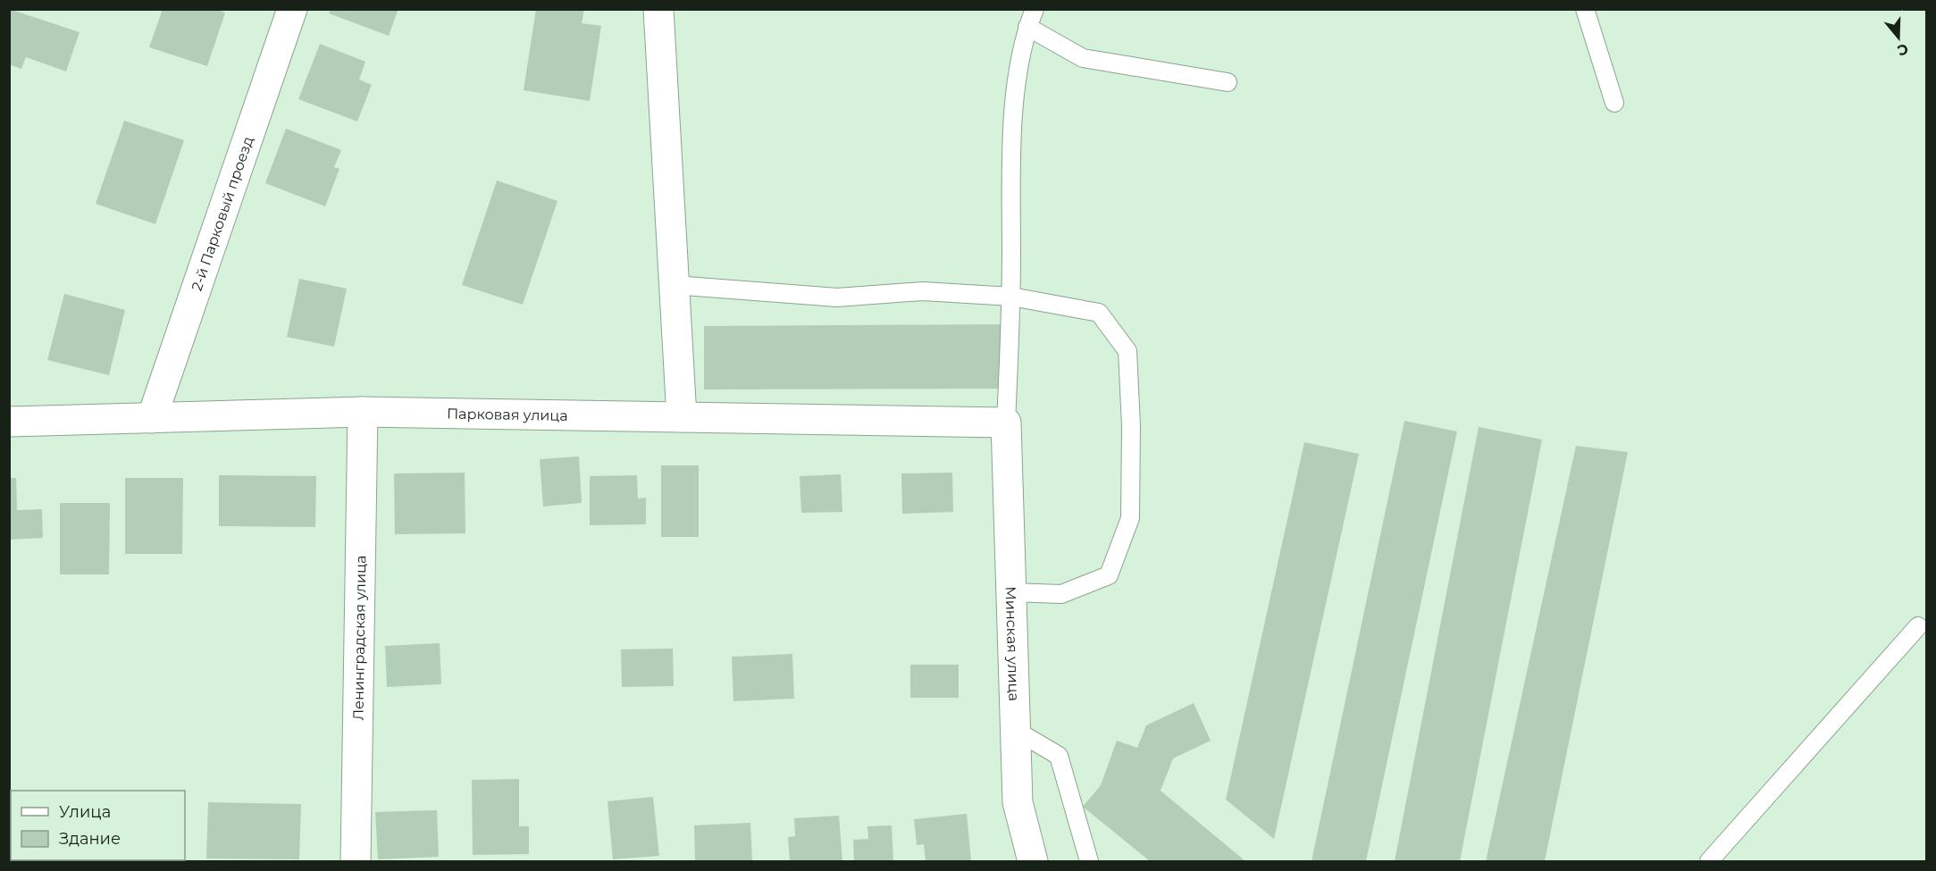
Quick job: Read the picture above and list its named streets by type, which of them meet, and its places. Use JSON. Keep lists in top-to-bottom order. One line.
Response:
{"streets":{"street":["2-й Парковый проезд","Парковая улица","Ленинградская улица","Минская улица"]},"crossings":[["2-й Парковый проезд","Парковая улица"],["Парковая улица","Ленинградская улица"],["Парковая улица","Минская улица"]],"legend":["Улица","Здание"],"north":"bottom"}
